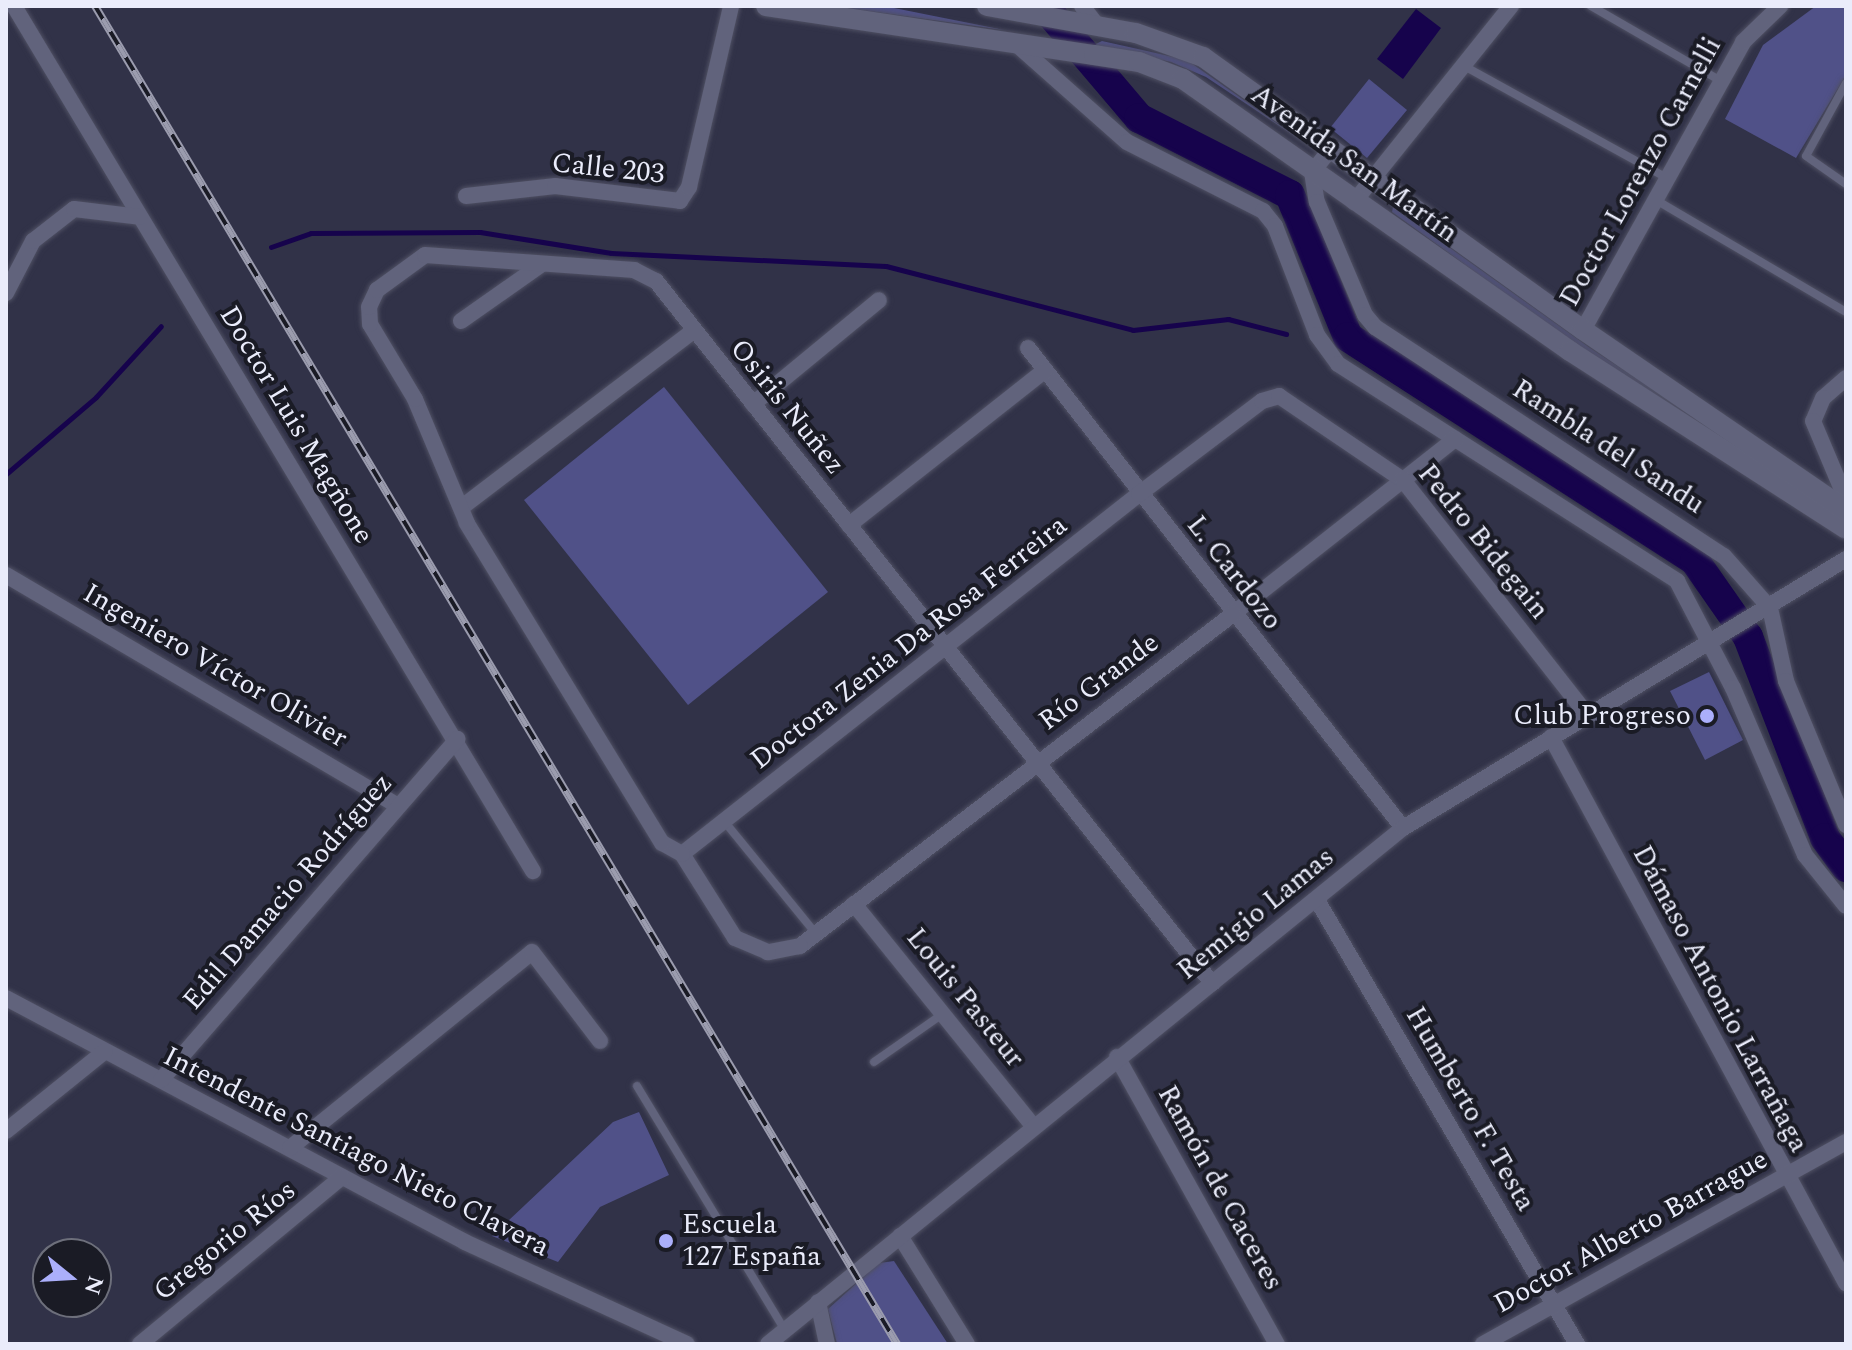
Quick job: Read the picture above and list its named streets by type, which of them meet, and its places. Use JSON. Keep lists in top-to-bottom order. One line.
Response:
{"streets":{"street":["Avenida San Martín","Calle 203","Doctor Lorenzo Carnelli","Osiris Nuñez","Doctor Luis Magñone","Rambla del Sandu","Pedro Bidegain","L. Cardozo","Doctora Zenia Da Rosa Ferreira","Ingeniero Víctor Olivier","Río Grande","Edil Damacio Rodríguez","Remigio Lamas","Louis Pasteur","Dámaso Antonio Larrañaga","Humberto F. Testa","Intendente Santiago Nieto Clavera","Ramón de Caceres","Doctor Alberto Barrague","Gregorio Ríos"]},"crossings":[["Avenida San Martín","Doctor Lorenzo Carnelli"],["Avenida San Martín","Rambla del Sandu"],["Osiris Nuñez","Doctora Zenia Da Rosa Ferreira"],["Osiris Nuñez","Río Grande"],["Osiris Nuñez","Remigio Lamas"],["Doctor Luis Magñone","Edil Damacio Rodríguez"],["Rambla del Sandu","Remigio Lamas"],["Pedro Bidegain","Doctora Zenia Da Rosa Ferreira"],["Pedro Bidegain","Río Grande"],["Pedro Bidegain","Remigio Lamas"],["L. Cardozo","Doctora Zenia Da Rosa Ferreira"],["L. Cardozo","Río Grande"],["L. Cardozo","Remigio Lamas"],["Doctora Zenia Da Rosa Ferreira","Río Grande"],["Ingeniero Víctor Olivier","Edil Damacio Rodríguez"],["Río Grande","Louis Pasteur"],["Edil Damacio Rodríguez","Intendente Santiago Nieto Clavera"],["Remigio Lamas","Louis Pasteur"],["Remigio Lamas","Dámaso Antonio Larrañaga"],["Remigio Lamas","Humberto F. Testa"],["Remigio Lamas","Ramón de Caceres"],["Dámaso Antonio Larrañaga","Doctor Alberto Barrague"],["Humberto F. Testa","Doctor Alberto Barrague"],["Intendente Santiago Nieto Clavera","Gregorio Ríos"]],"places":["Club Progreso","Escuela 127 España"],"north":"right"}
